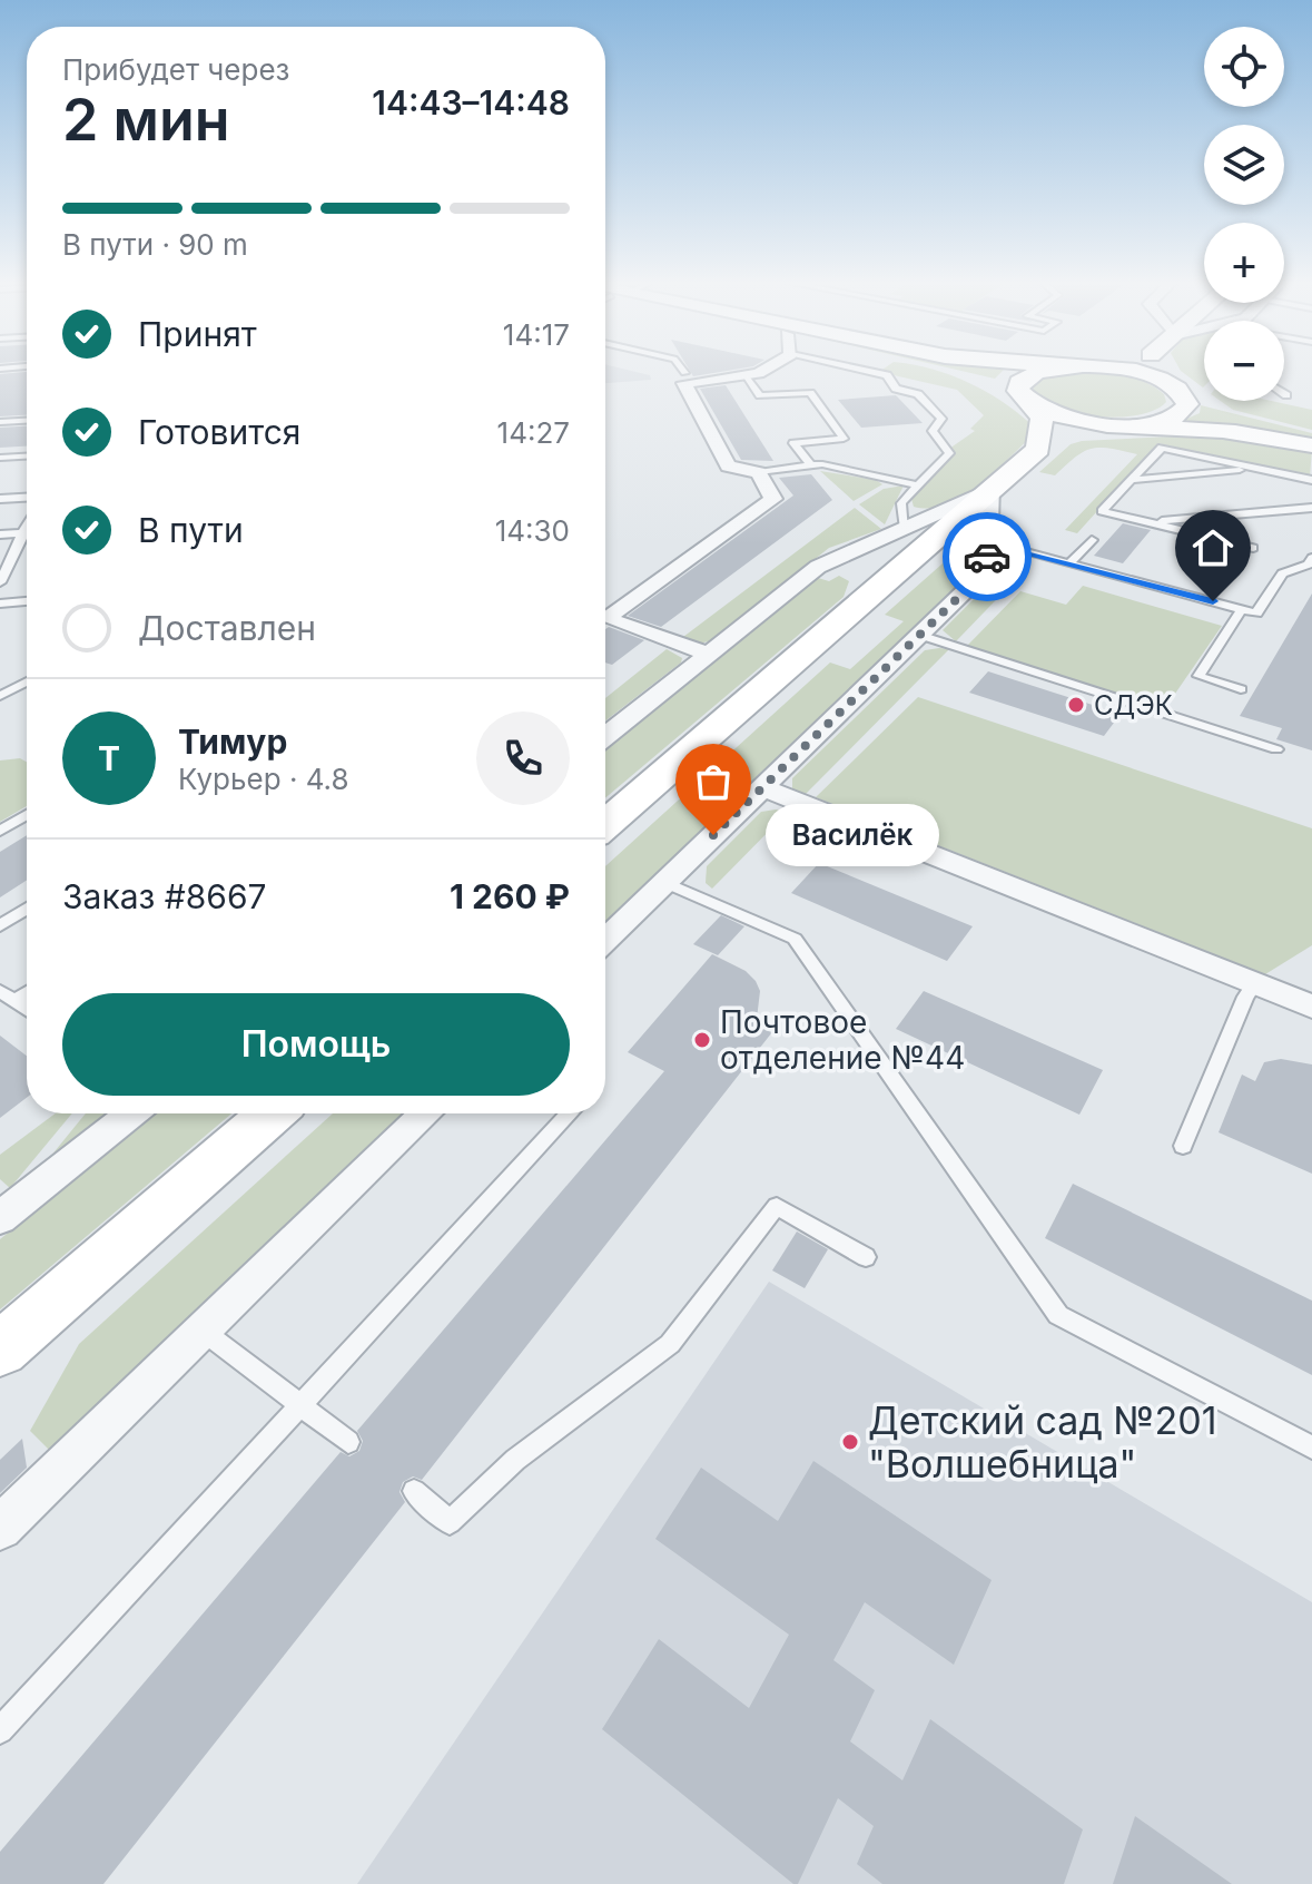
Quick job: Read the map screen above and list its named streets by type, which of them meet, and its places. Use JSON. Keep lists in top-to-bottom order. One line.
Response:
{"places":["СДЭК","Василёк","Почтовое отделение №44","Детский сад №201 \"Волшебница\""],"page":{"map_buttons":["+","−"],"heading":["2 мин","Прибудет через","14:43–14:48"],"panel":["Тимур","Курьер · 4.8","Заказ #8667","1 260 ₽"],"bar":"В пути · 90 m","list":[["Принят","14:17"],["Готовится","14:27"],["В пути","14:30"],"Доставлен"],"round":"Т","bubble":"Василёк","buttons":"Помощь"}}
